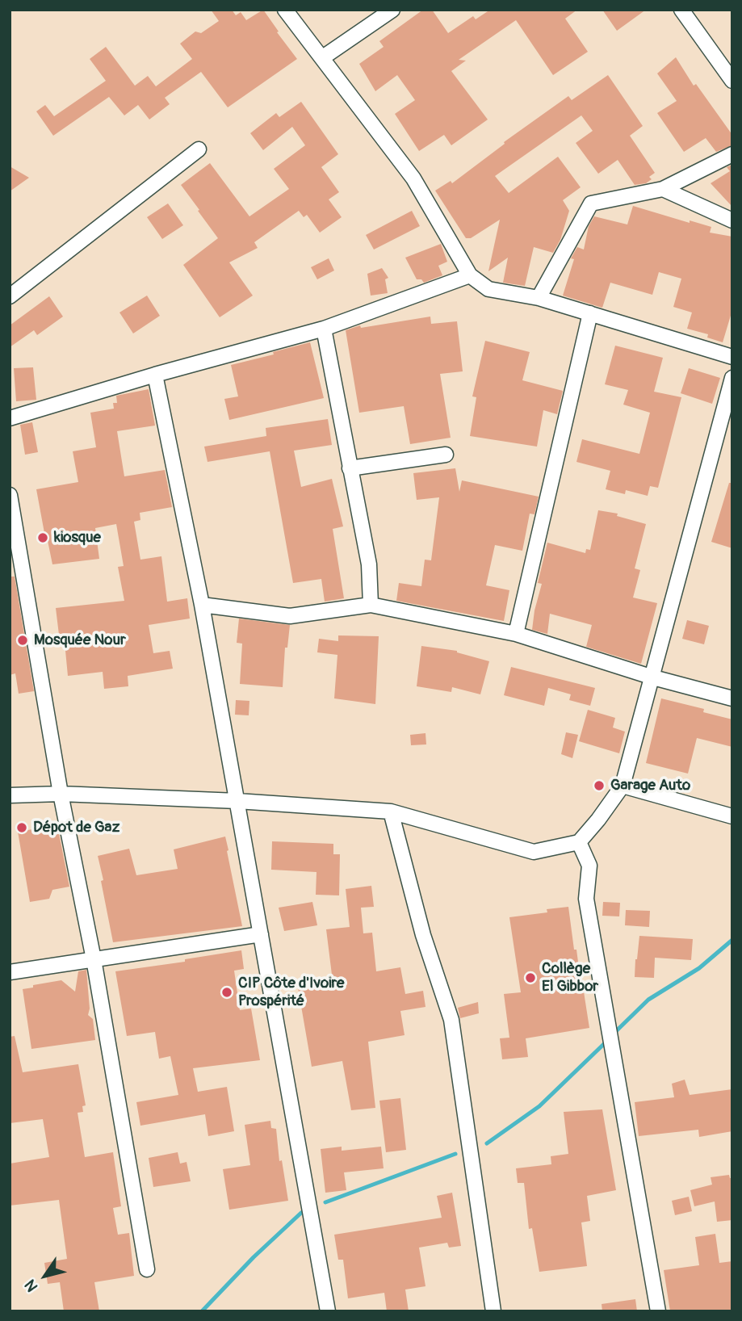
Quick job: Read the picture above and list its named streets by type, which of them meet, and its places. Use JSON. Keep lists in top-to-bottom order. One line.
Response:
{"places":["kiosque","Mosquée Nour","Garage Auto","Dépot de Gaz","Collège El Gibbor","CIP Côte d'Ivoire Prospérité"],"north":"bottom left"}
